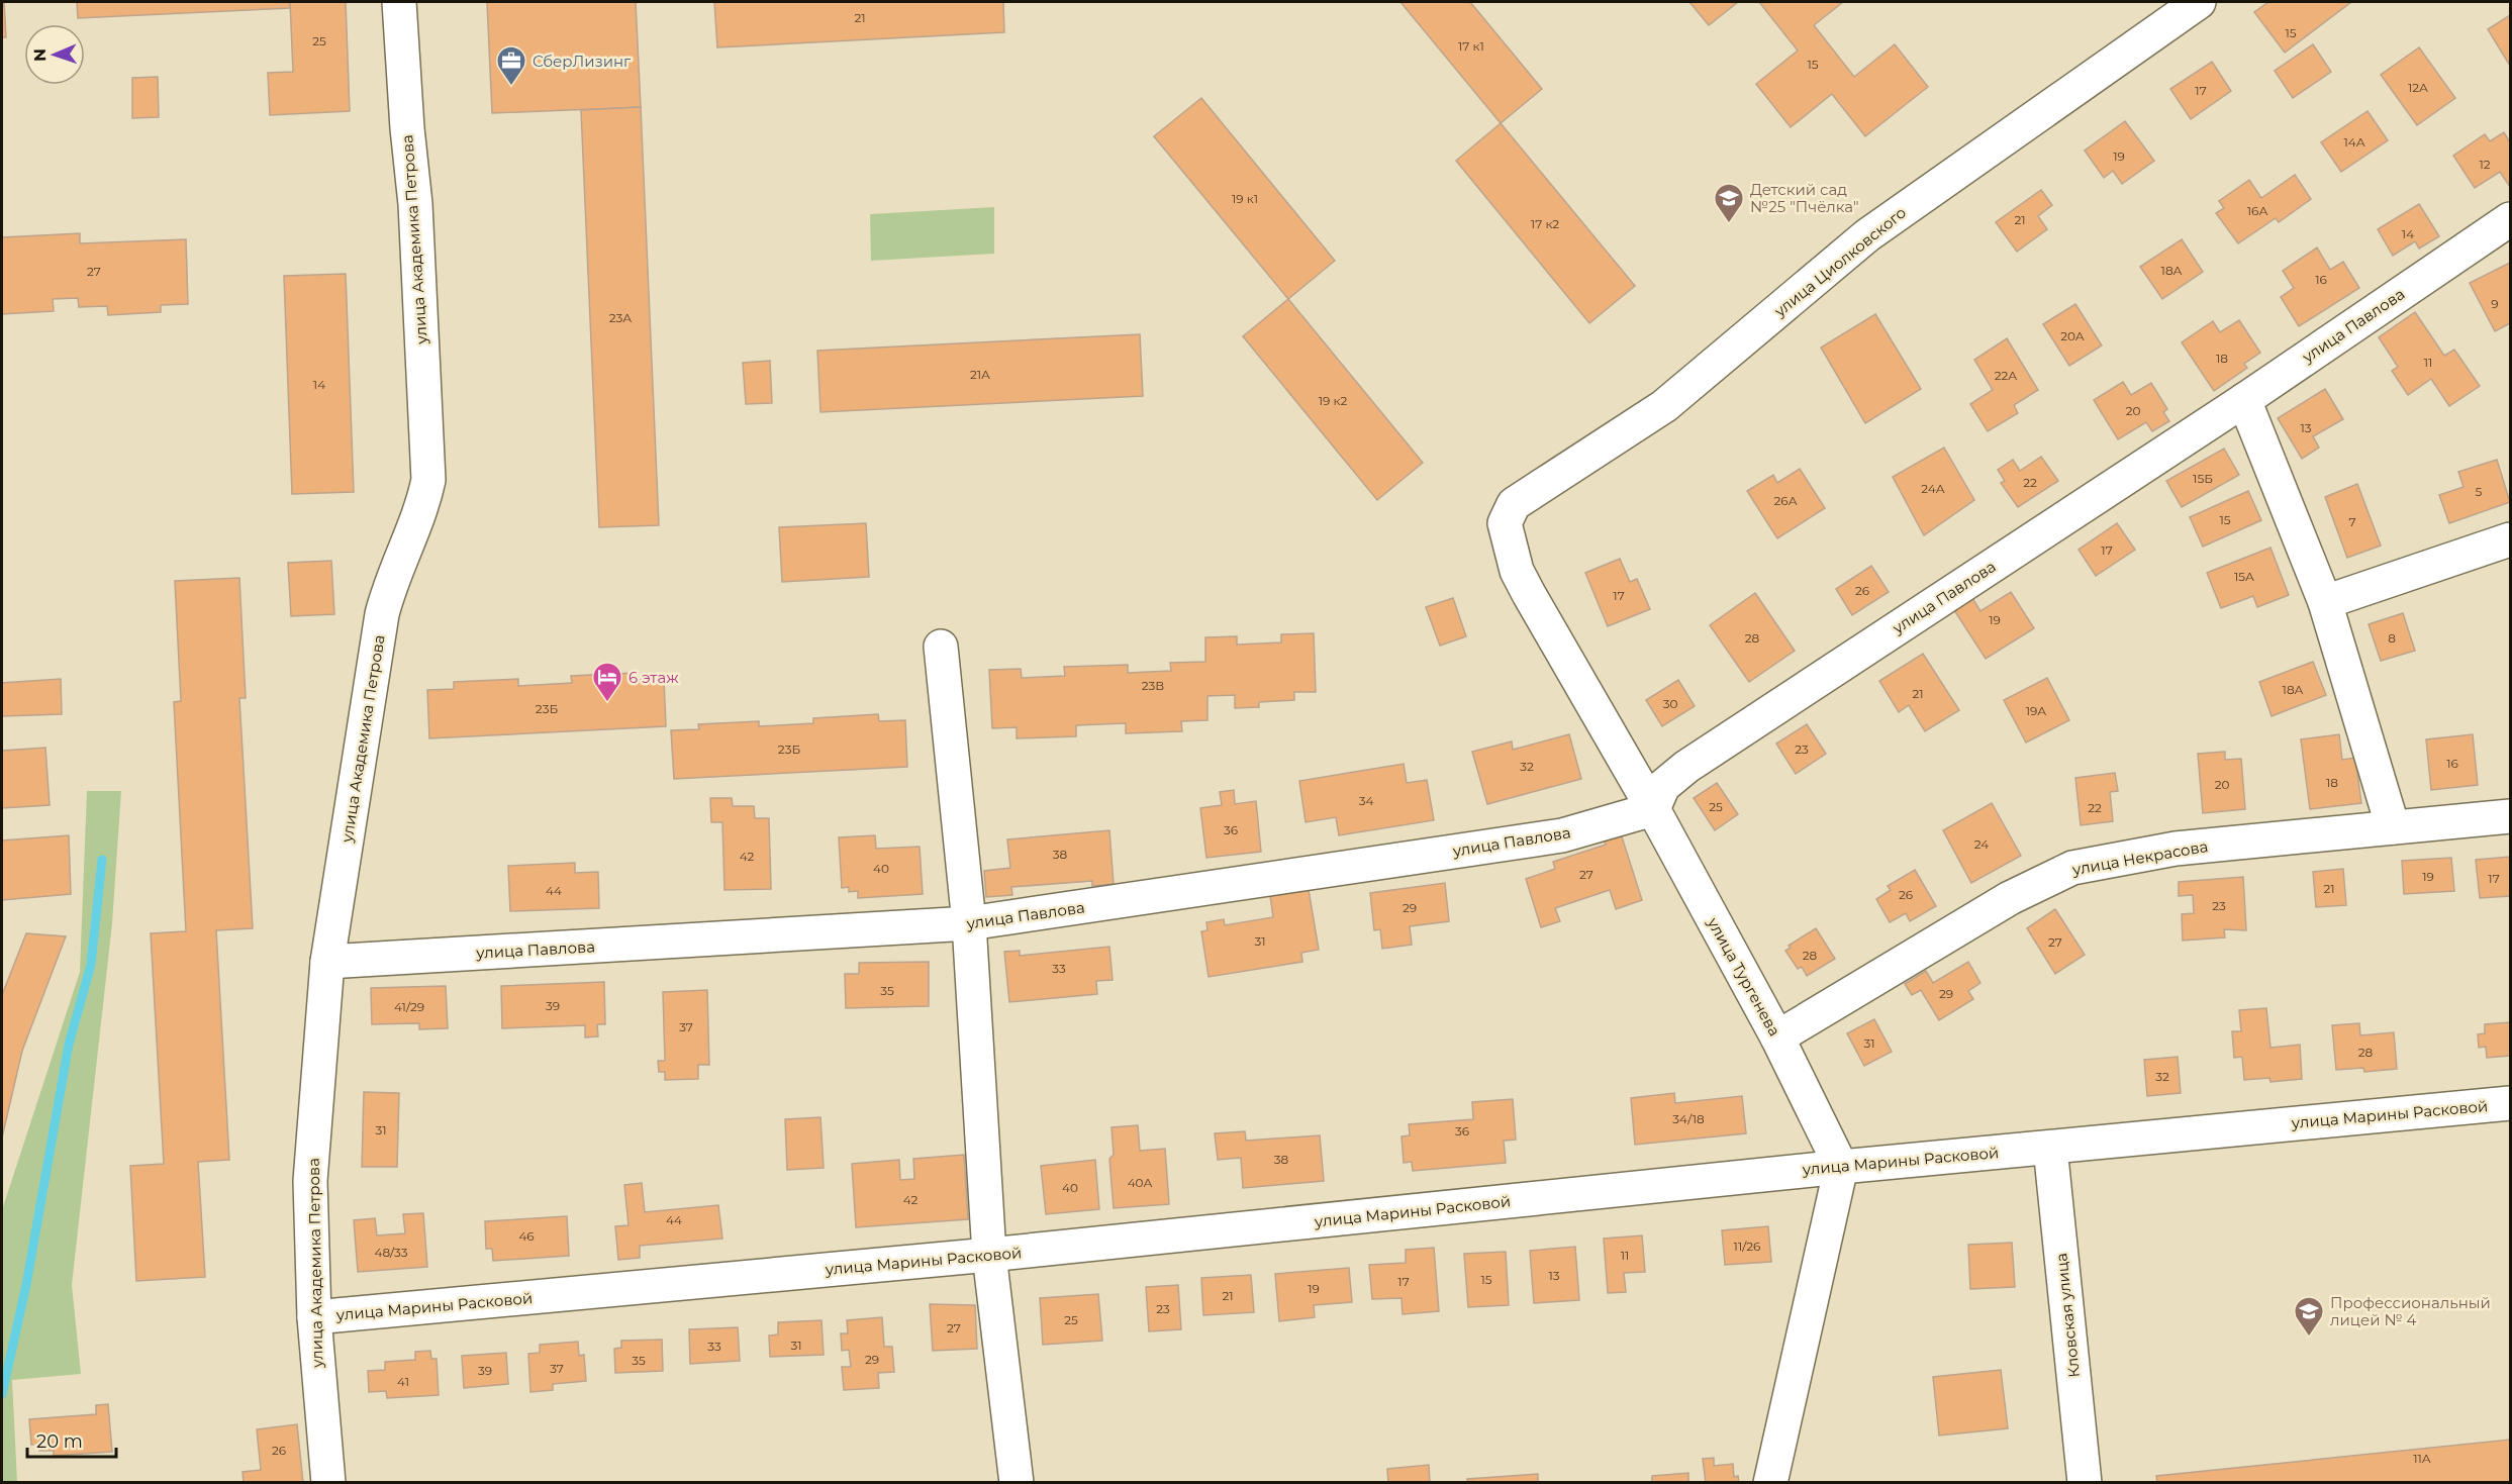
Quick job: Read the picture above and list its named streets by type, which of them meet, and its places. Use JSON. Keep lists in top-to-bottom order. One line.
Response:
{"streets":{"street":["улица Академика Петрова","улица Циолковского","улица Павлова","улица Некрасова","улица Тургенева","улица Марины Расковой","Кловская улица"]},"crossings":[["улица Академика Петрова","улица Павлова"],["улица Академика Петрова","улица Марины Расковой"],["улица Циолковского","улица Тургенева"],["улица Павлова","улица Тургенева"],["улица Некрасова","улица Тургенева"],["улица Тургенева","улица Марины Расковой"],["улица Марины Расковой","Кловская улица"]],"places":{"office":["СберЛизинг"],"school or university":["Детский сад №25 \"Пчёлка\"","Профессиональный лицей № 4"],"hotel":["6 этаж"]},"house_numbers":["21","15","25","17 к1","15","12А","17","14А","19","12","19 к1","16А","21","17 к2","14","18А","27","16","9","23А","20А","18","11","21А","22А","14","19 к2","20","13","15Б","22","24А","5","26А","15","7","17","15А","26","17","19","28","8","23В","18А","21","30","23Б","19А","23Б","23","16","32","18","20","34","25","22","36","24","38","42","40","27","19","17","21","44","26","23","29","31","27","28","33","35","29","39","41/29","37","31","28","32","34/18","31","36","38","40А","40","42","44","46","11/26","48/33","11","13","15","17","19","21","23","25","27","31","33","29","35","37","39","41","26","11А"],"scale_bar":"20 m","north":"left"}
